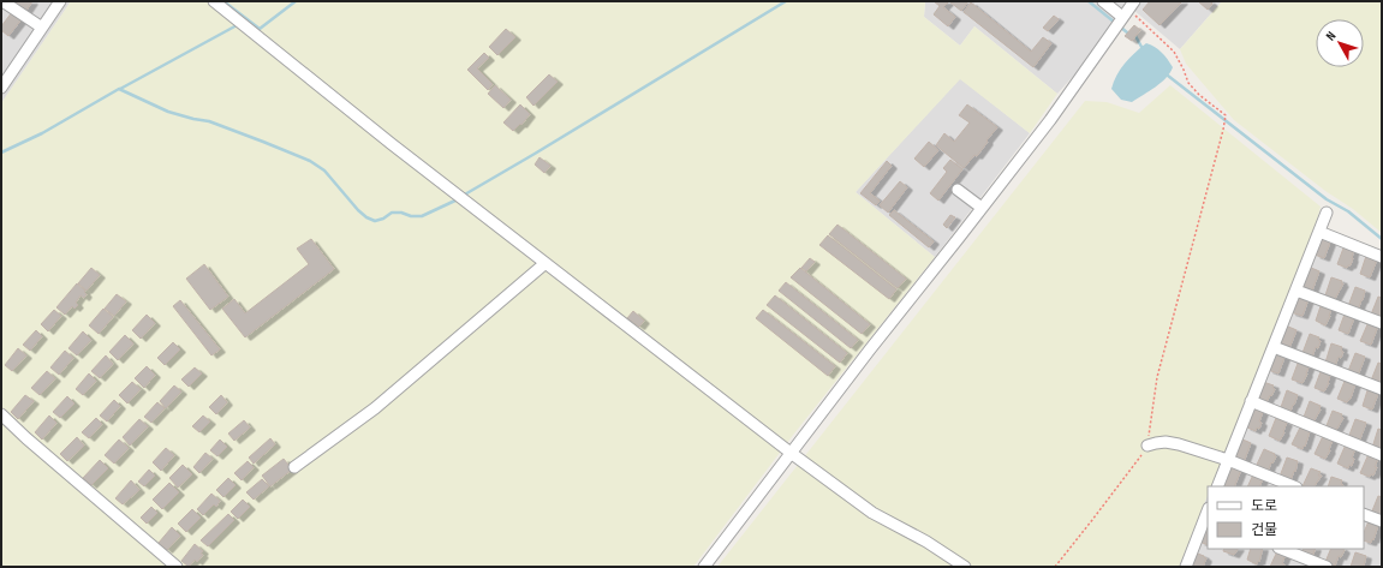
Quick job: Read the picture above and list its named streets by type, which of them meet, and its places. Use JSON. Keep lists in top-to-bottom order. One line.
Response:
{"legend":["도로","건물"],"north":"top left"}
